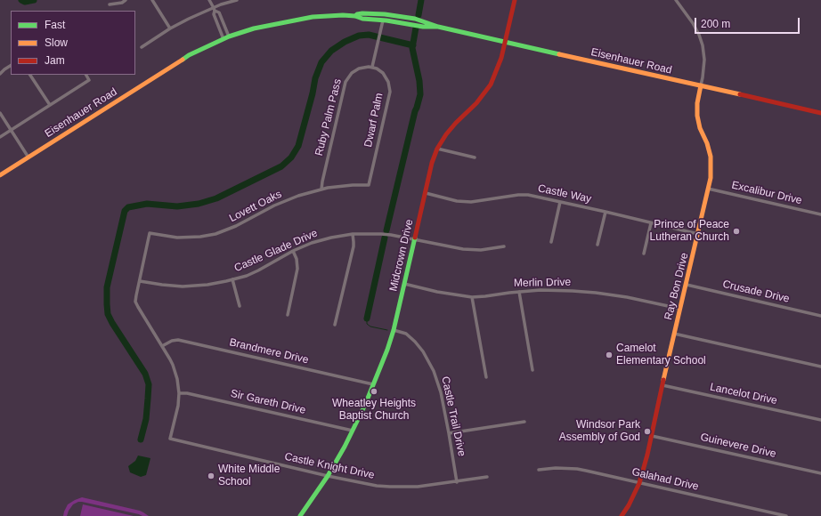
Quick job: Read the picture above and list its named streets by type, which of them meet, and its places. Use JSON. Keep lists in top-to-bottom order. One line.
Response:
{"streets":{"main road":["Eisenhauer Road","Midcrown Drive","Ray Bon Drive"],"street":["Ruby Palm Pass","Dwarf Palm","Excalibur Drive","Castle Way","Lovett Oaks","Castle Glade Drive","Merlin Drive","Crusade Drive","Brandmere Drive","Lancelot Drive","Sir Gareth Drive","Castle Trail Drive","Guinevere Drive","Castle Knight Drive","Galahad Drive"]},"crossings":[["Eisenhauer Road","Midcrown Drive"],["Eisenhauer Road","Ray Bon Drive"],["Ruby Palm Pass","Dwarf Palm"],["Ruby Palm Pass","Lovett Oaks"],["Dwarf Palm","Lovett Oaks"],["Excalibur Drive","Ray Bon Drive"],["Castle Way","Midcrown Drive"],["Castle Way","Ray Bon Drive"],["Lovett Oaks","Castle Glade Drive"],["Castle Glade Drive","Midcrown Drive"],["Midcrown Drive","Merlin Drive"],["Midcrown Drive","Brandmere Drive"],["Midcrown Drive","Sir Gareth Drive"],["Midcrown Drive","Castle Trail Drive"],["Midcrown Drive","Castle Knight Drive"],["Merlin Drive","Ray Bon Drive"],["Ray Bon Drive","Crusade Drive"],["Ray Bon Drive","Lancelot Drive"],["Ray Bon Drive","Guinevere Drive"],["Ray Bon Drive","Galahad Drive"],["Sir Gareth Drive","Castle Knight Drive"],["Castle Trail Drive","Castle Knight Drive"]],"places":["Prince of Peace Lutheran Church","Camelot Elementary School","Wheatley Heights Baptist Church","Windsor Park Assembly of God","White Middle School"],"legend":["Fast","Slow","Jam"],"scale_bar":"200 m"}
